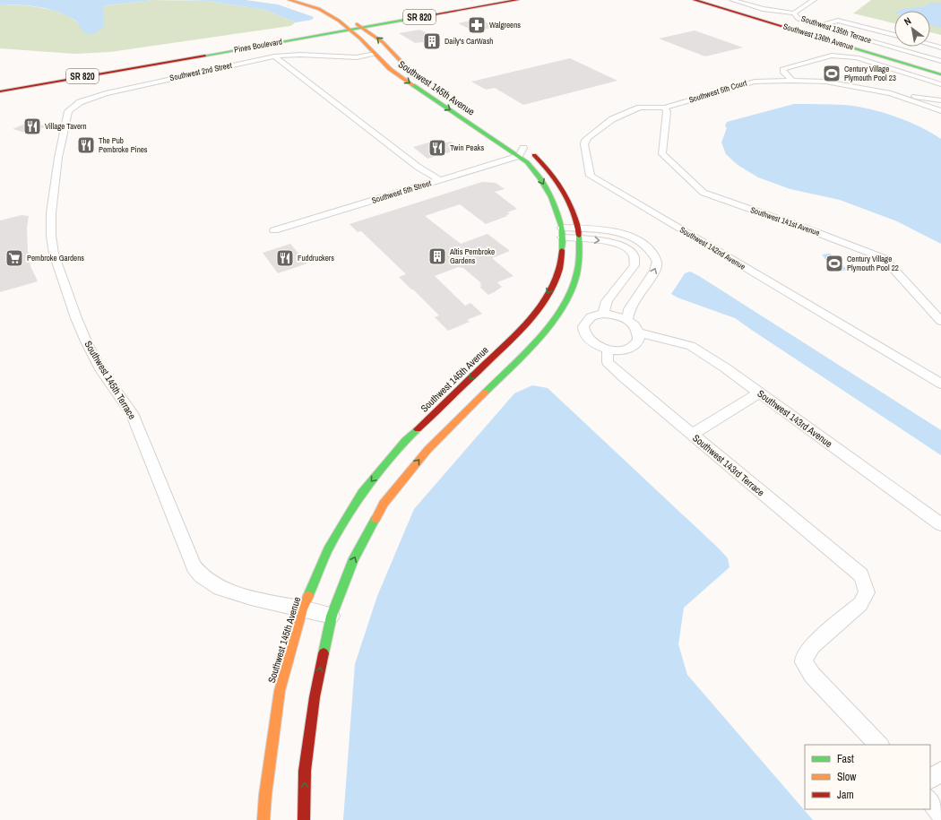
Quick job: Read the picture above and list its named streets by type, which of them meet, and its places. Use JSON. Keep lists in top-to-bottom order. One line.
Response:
{"streets":{"main road":["SR 820","Southwest 136th Avenue","Pines Boulevard","Southwest 145th Avenue"],"street":["Southwest 135th Terrace","Southwest 2nd Street","Southwest 5th Court","Southwest 5th Street","Southwest 141st Avenue","Southwest 142nd Avenue","Southwest 145th Terrace","Southwest 143rd Avenue","Southwest 143rd Terrace"]},"crossings":[["Pines Boulevard","Southwest 145th Avenue"],["Southwest 2nd Street","Southwest 145th Avenue"],["Southwest 2nd Street","Southwest 145th Terrace"],["Southwest 145th Avenue","Southwest 5th Street"],["Southwest 145th Avenue","Southwest 145th Terrace"],["Southwest 5th Court","Southwest 141st Avenue"],["Southwest 5th Court","Southwest 142nd Avenue"],["Southwest 141st Avenue","Southwest 142nd Avenue"],["Southwest 143rd Avenue","Southwest 143rd Terrace"]],"places":{"pharmacy":["Walgreens"],"building":["Daily's CarWash","Altis Pembroke Gardens"],"sports":["Century Village Plymouth Pool 23","Century Village Plymouth Pool 22"],"restaurant":["Village Tavern","The Pub Pembroke Pines","Twin Peaks","Fuddruckers"],"supermarket":["Pembroke Gardens"]},"legend":["Fast","Slow","Jam"],"north":"top left"}
